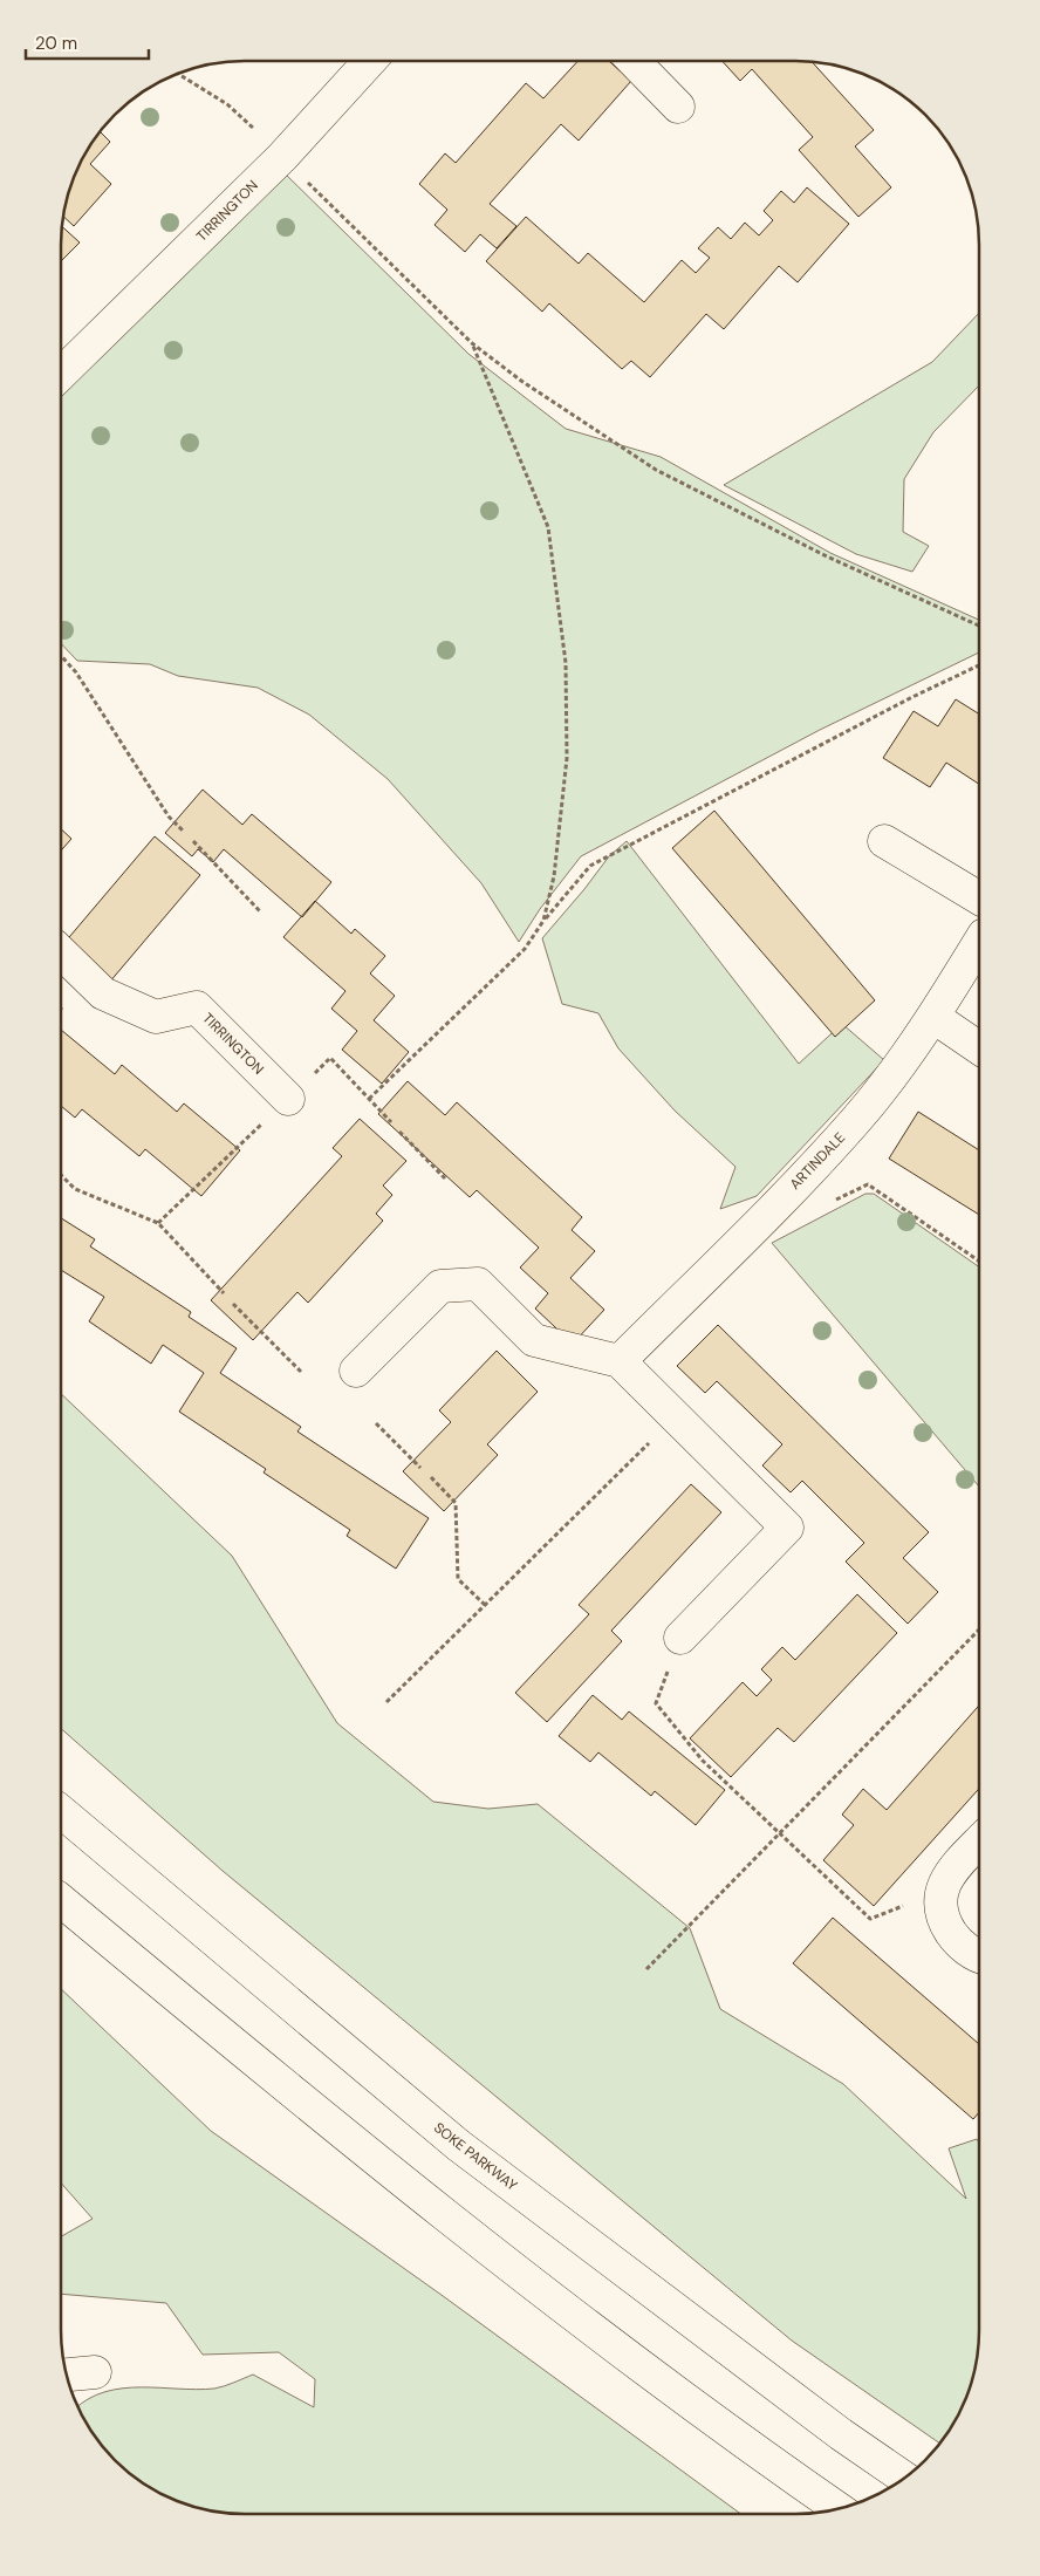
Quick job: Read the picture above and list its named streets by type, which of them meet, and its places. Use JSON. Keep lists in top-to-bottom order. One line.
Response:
{"streets":{"main road":["TIRRINGTON","ARTINDALE","SOKE PARKWAY"]},"scale_bar":"20 m"}
